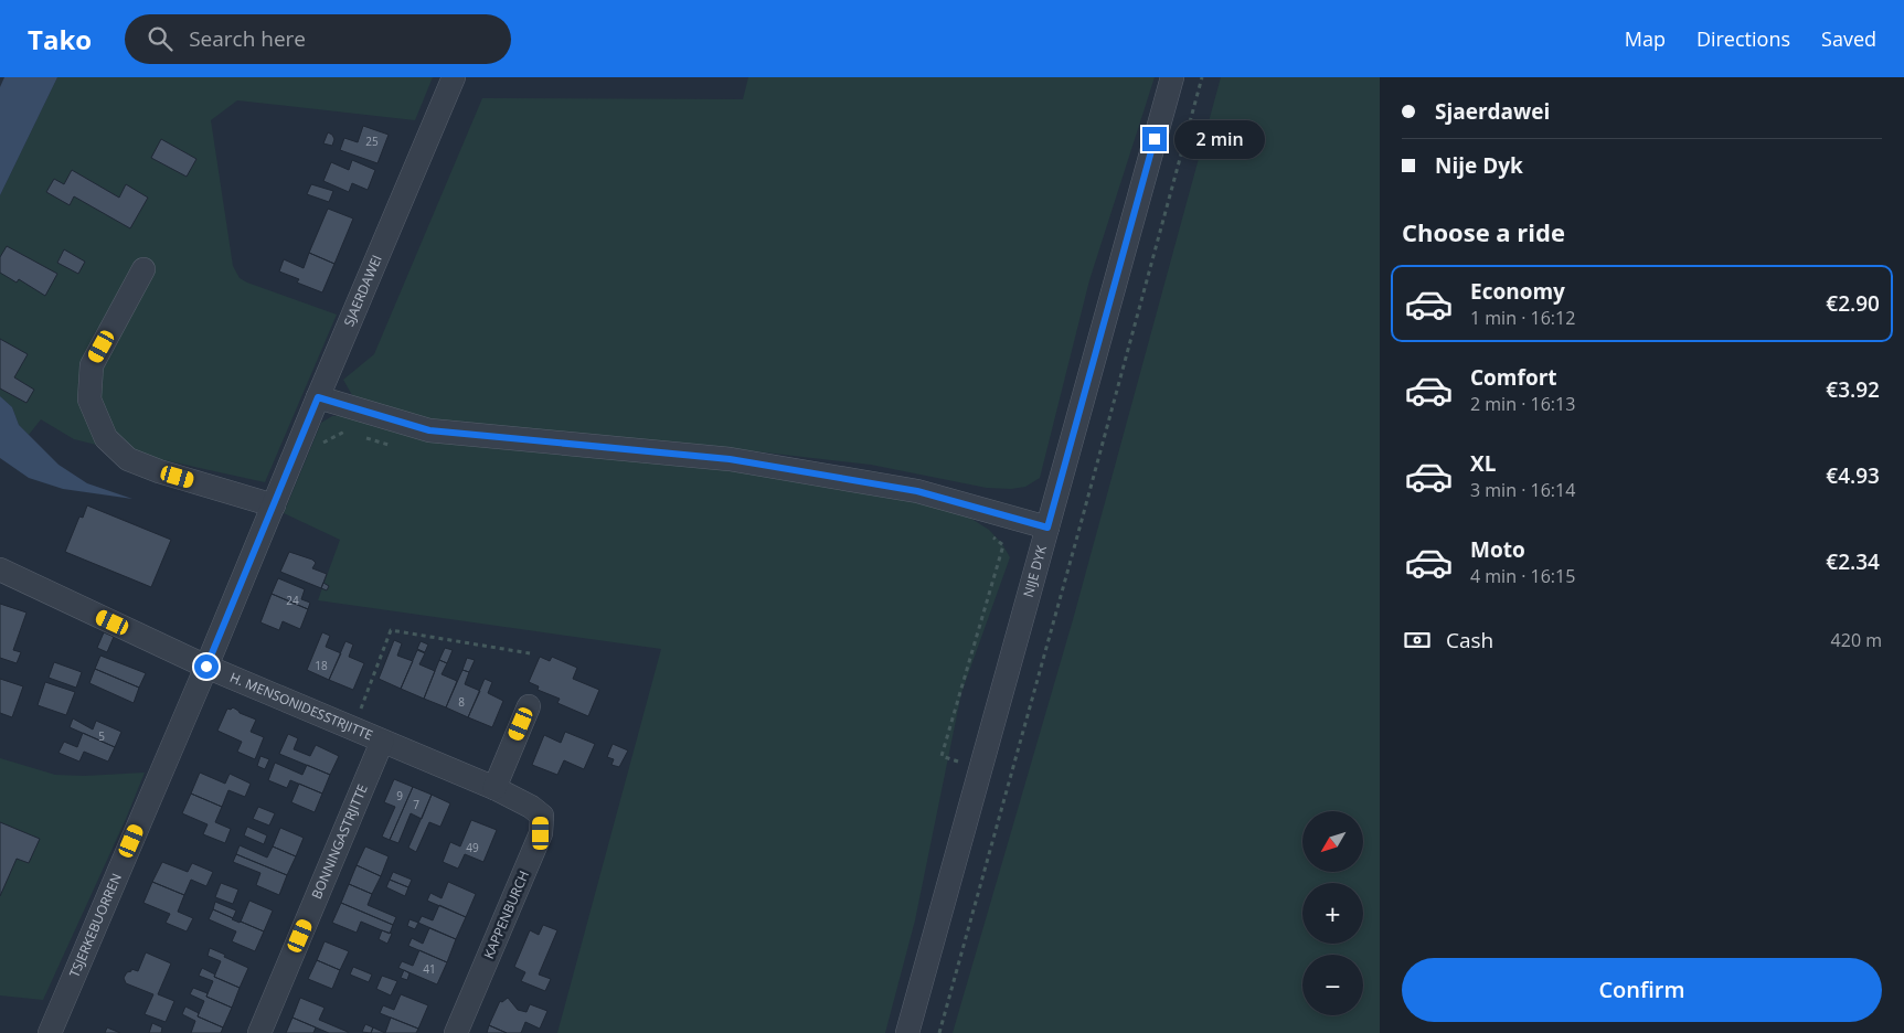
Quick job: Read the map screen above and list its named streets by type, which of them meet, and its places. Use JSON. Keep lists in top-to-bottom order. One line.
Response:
{"streets":{"street":["SJAERDAWEI","NIJE DYK","H. MENSONIDESSTRJITTE","BONNINGASTRJITTE","KAPPENBURCH","TSJERKEBUORREN"]},"crossings":[["SJAERDAWEI","H. MENSONIDESSTRJITTE"],["SJAERDAWEI","TSJERKEBUORREN"],["H. MENSONIDESSTRJITTE","BONNINGASTRJITTE"],["H. MENSONIDESSTRJITTE","KAPPENBURCH"],["H. MENSONIDESSTRJITTE","TSJERKEBUORREN"]],"house_numbers":["25","24","18","8","5","9","7","49","41"],"north":"bottom left","page":{"header":"Tako","search":"Search here","nav":["Map","Directions","Saved"],"banner":["Sjaerdawei","Nije Dyk"],"bubble":"2 min","heading":"Choose a ride","list":[{"name":"Economy","note":"1 min · 16:12","value":"€2.90"},{"name":"Comfort","note":"2 min · 16:13","value":"€3.92"},{"name":"XL","note":"3 min · 16:14","value":"€4.93"},{"name":"Moto","note":"4 min · 16:15","value":"€2.34"}],"pay":["Cash","420 m"],"map_buttons":["+","−"],"buttons":"Confirm"}}
